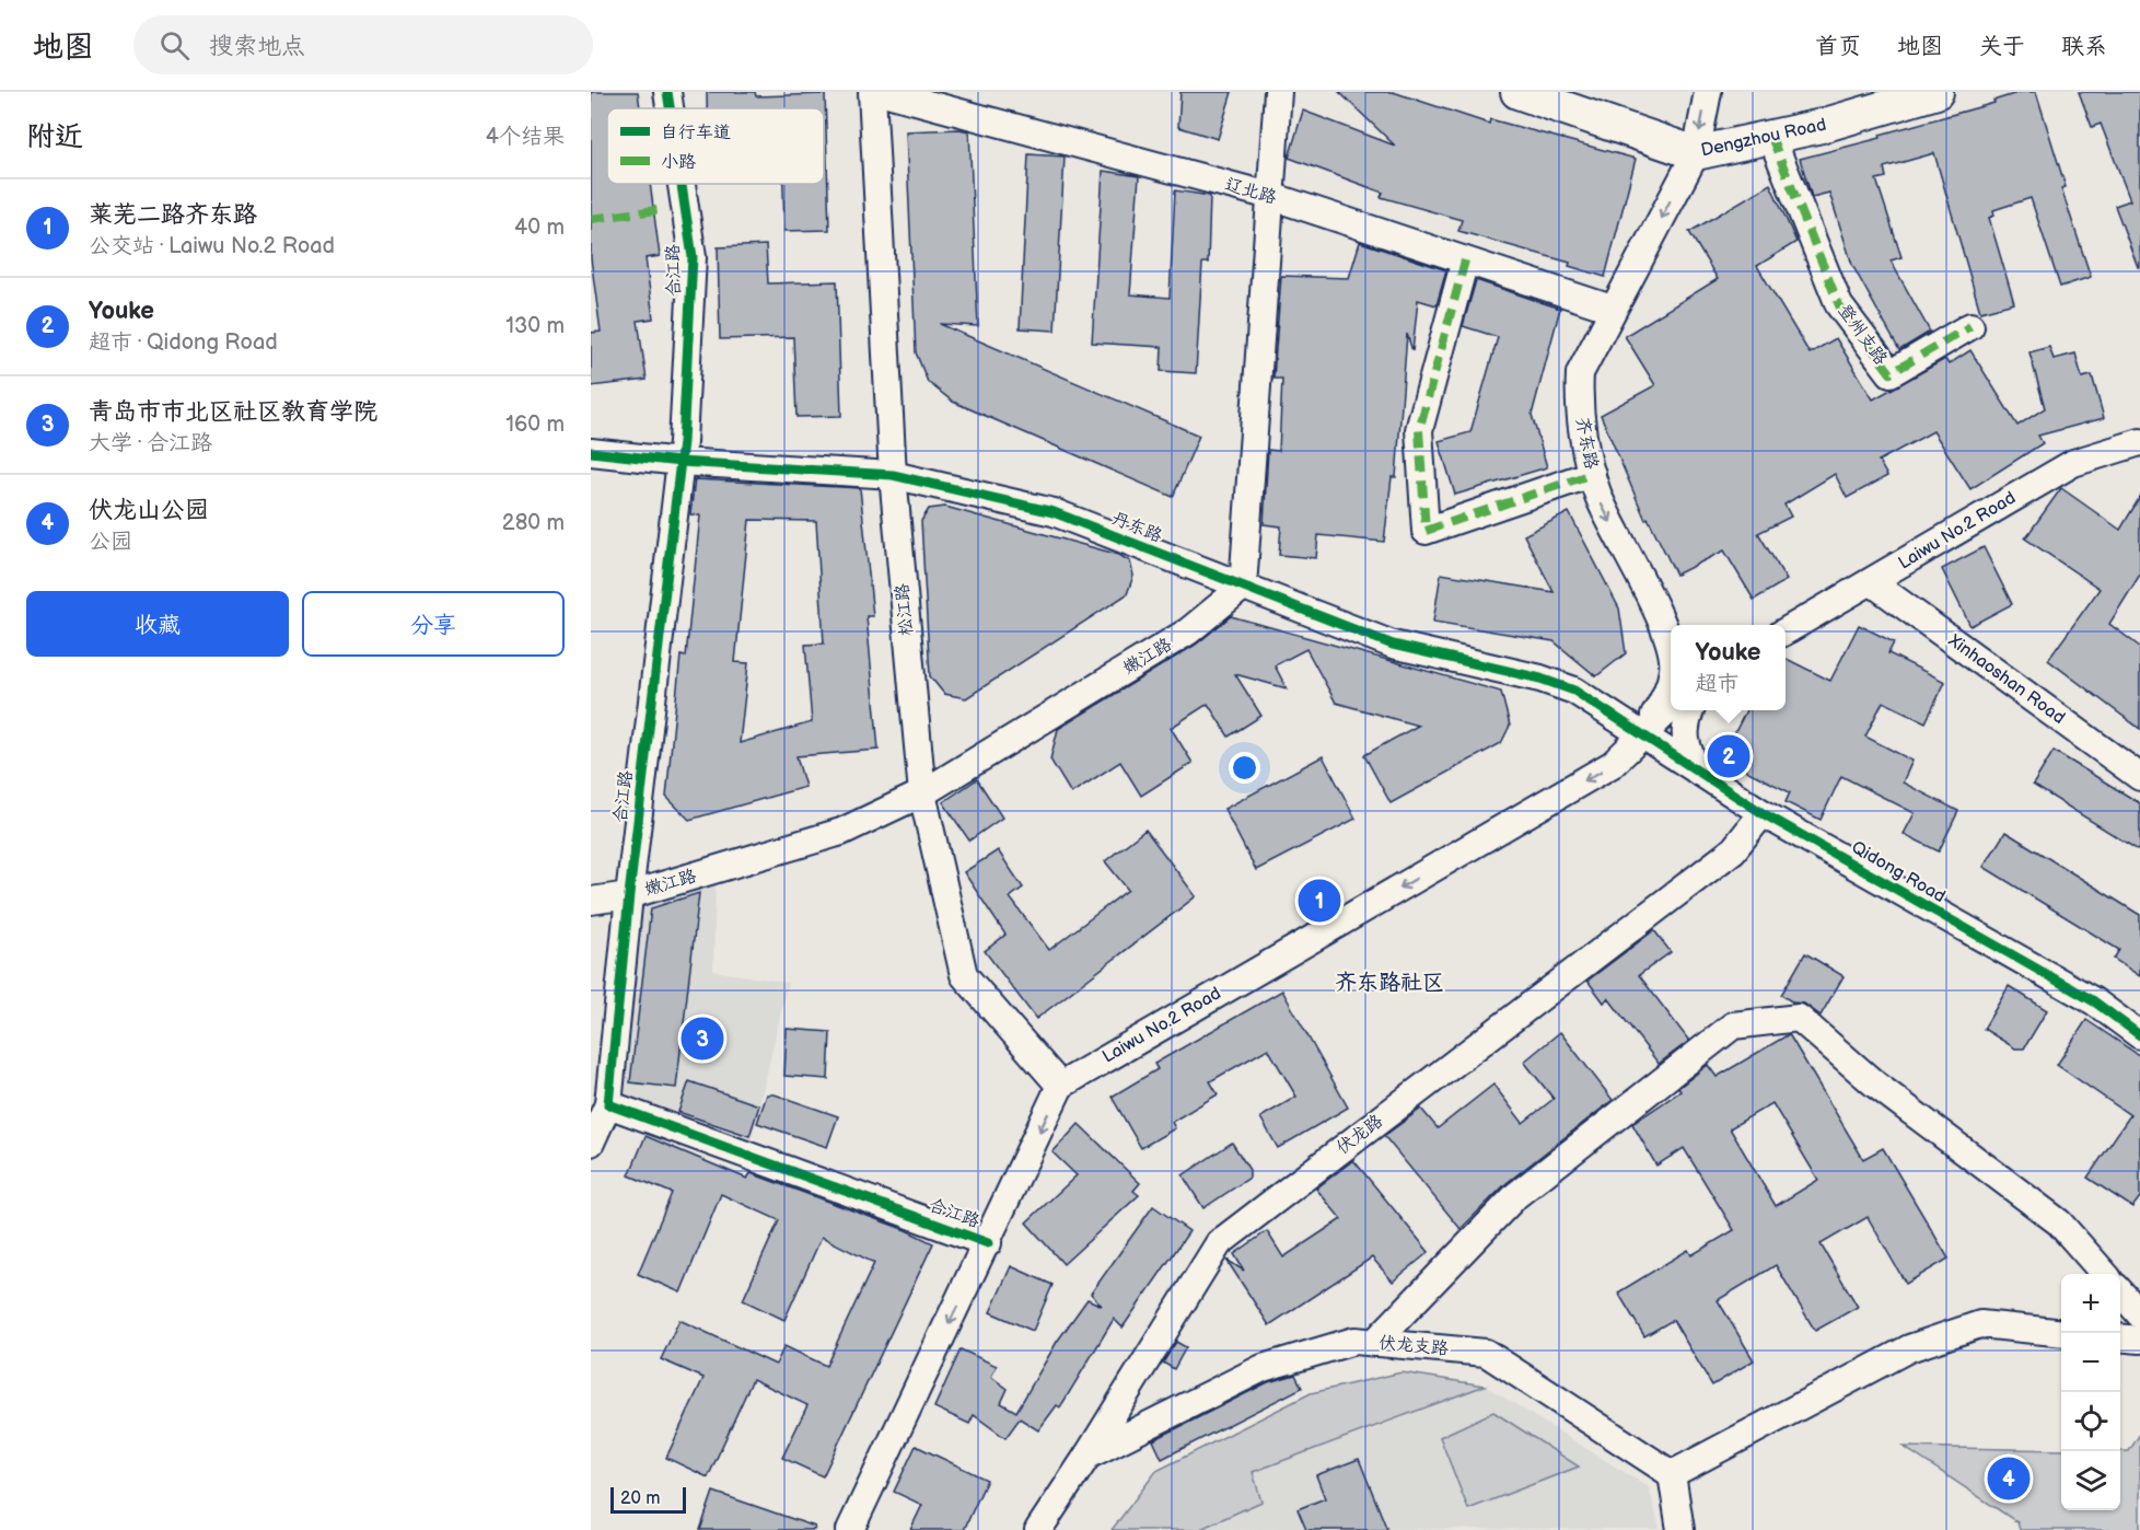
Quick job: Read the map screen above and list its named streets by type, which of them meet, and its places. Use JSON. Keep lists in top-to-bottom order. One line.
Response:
{"streets":{"main road":["Dengzhou Road"],"street":["辽北路","合江路","登州支路","齐东路","丹东路","Laiwu No.2 Road","松江路","嫩江路","Xinhaoshan Road","Qidong Road","伏龙路","伏龙支路"]},"crossings":[["Dengzhou Road","登州支路"],["Dengzhou Road","齐东路"],["辽北路","齐东路"],["合江路","丹东路"],["合江路","嫩江路"],["齐东路","丹东路"],["齐东路","Laiwu No.2 Road"],["齐东路","Qidong Road"],["丹东路","Laiwu No.2 Road"],["丹东路","松江路"],["丹东路","嫩江路"],["丹东路","Qidong Road"],["Laiwu No.2 Road","松江路"],["Laiwu No.2 Road","Xinhaoshan Road"],["Laiwu No.2 Road","Qidong Road"],["松江路","嫩江路"],["Qidong Road","伏龙路"],["伏龙路","伏龙支路"]],"one_way":["齐东路","Laiwu No.2 Road"],"districts":["齐东路社区"],"legend":["自行车道","小路"],"scale_bar":"20 m","page":{"header":"地图","search":"搜索地点","nav":["首页","地图","关于","联系"],"heading":["附近","4个结果"],"list":[{"mark":"1","name":"莱芜二路齐东路","note":"公交站 · Laiwu No.2 Road","value":"40 m"},{"mark":"2","name":"Youke","note":"超市 · Qidong Road","value":"130 m"},{"mark":"3","name":"青岛市市北区社区教育学院","note":"大学 · 合江路","value":"160 m"},{"mark":"4","name":"伏龙山公园","note":"公园","value":"280 m"}],"buttons":["收藏","分享"],"popup":["Youke","超市"],"pins":["2","1","3","4"],"map_buttons":["+","−"],"scale":"20 m"}}
